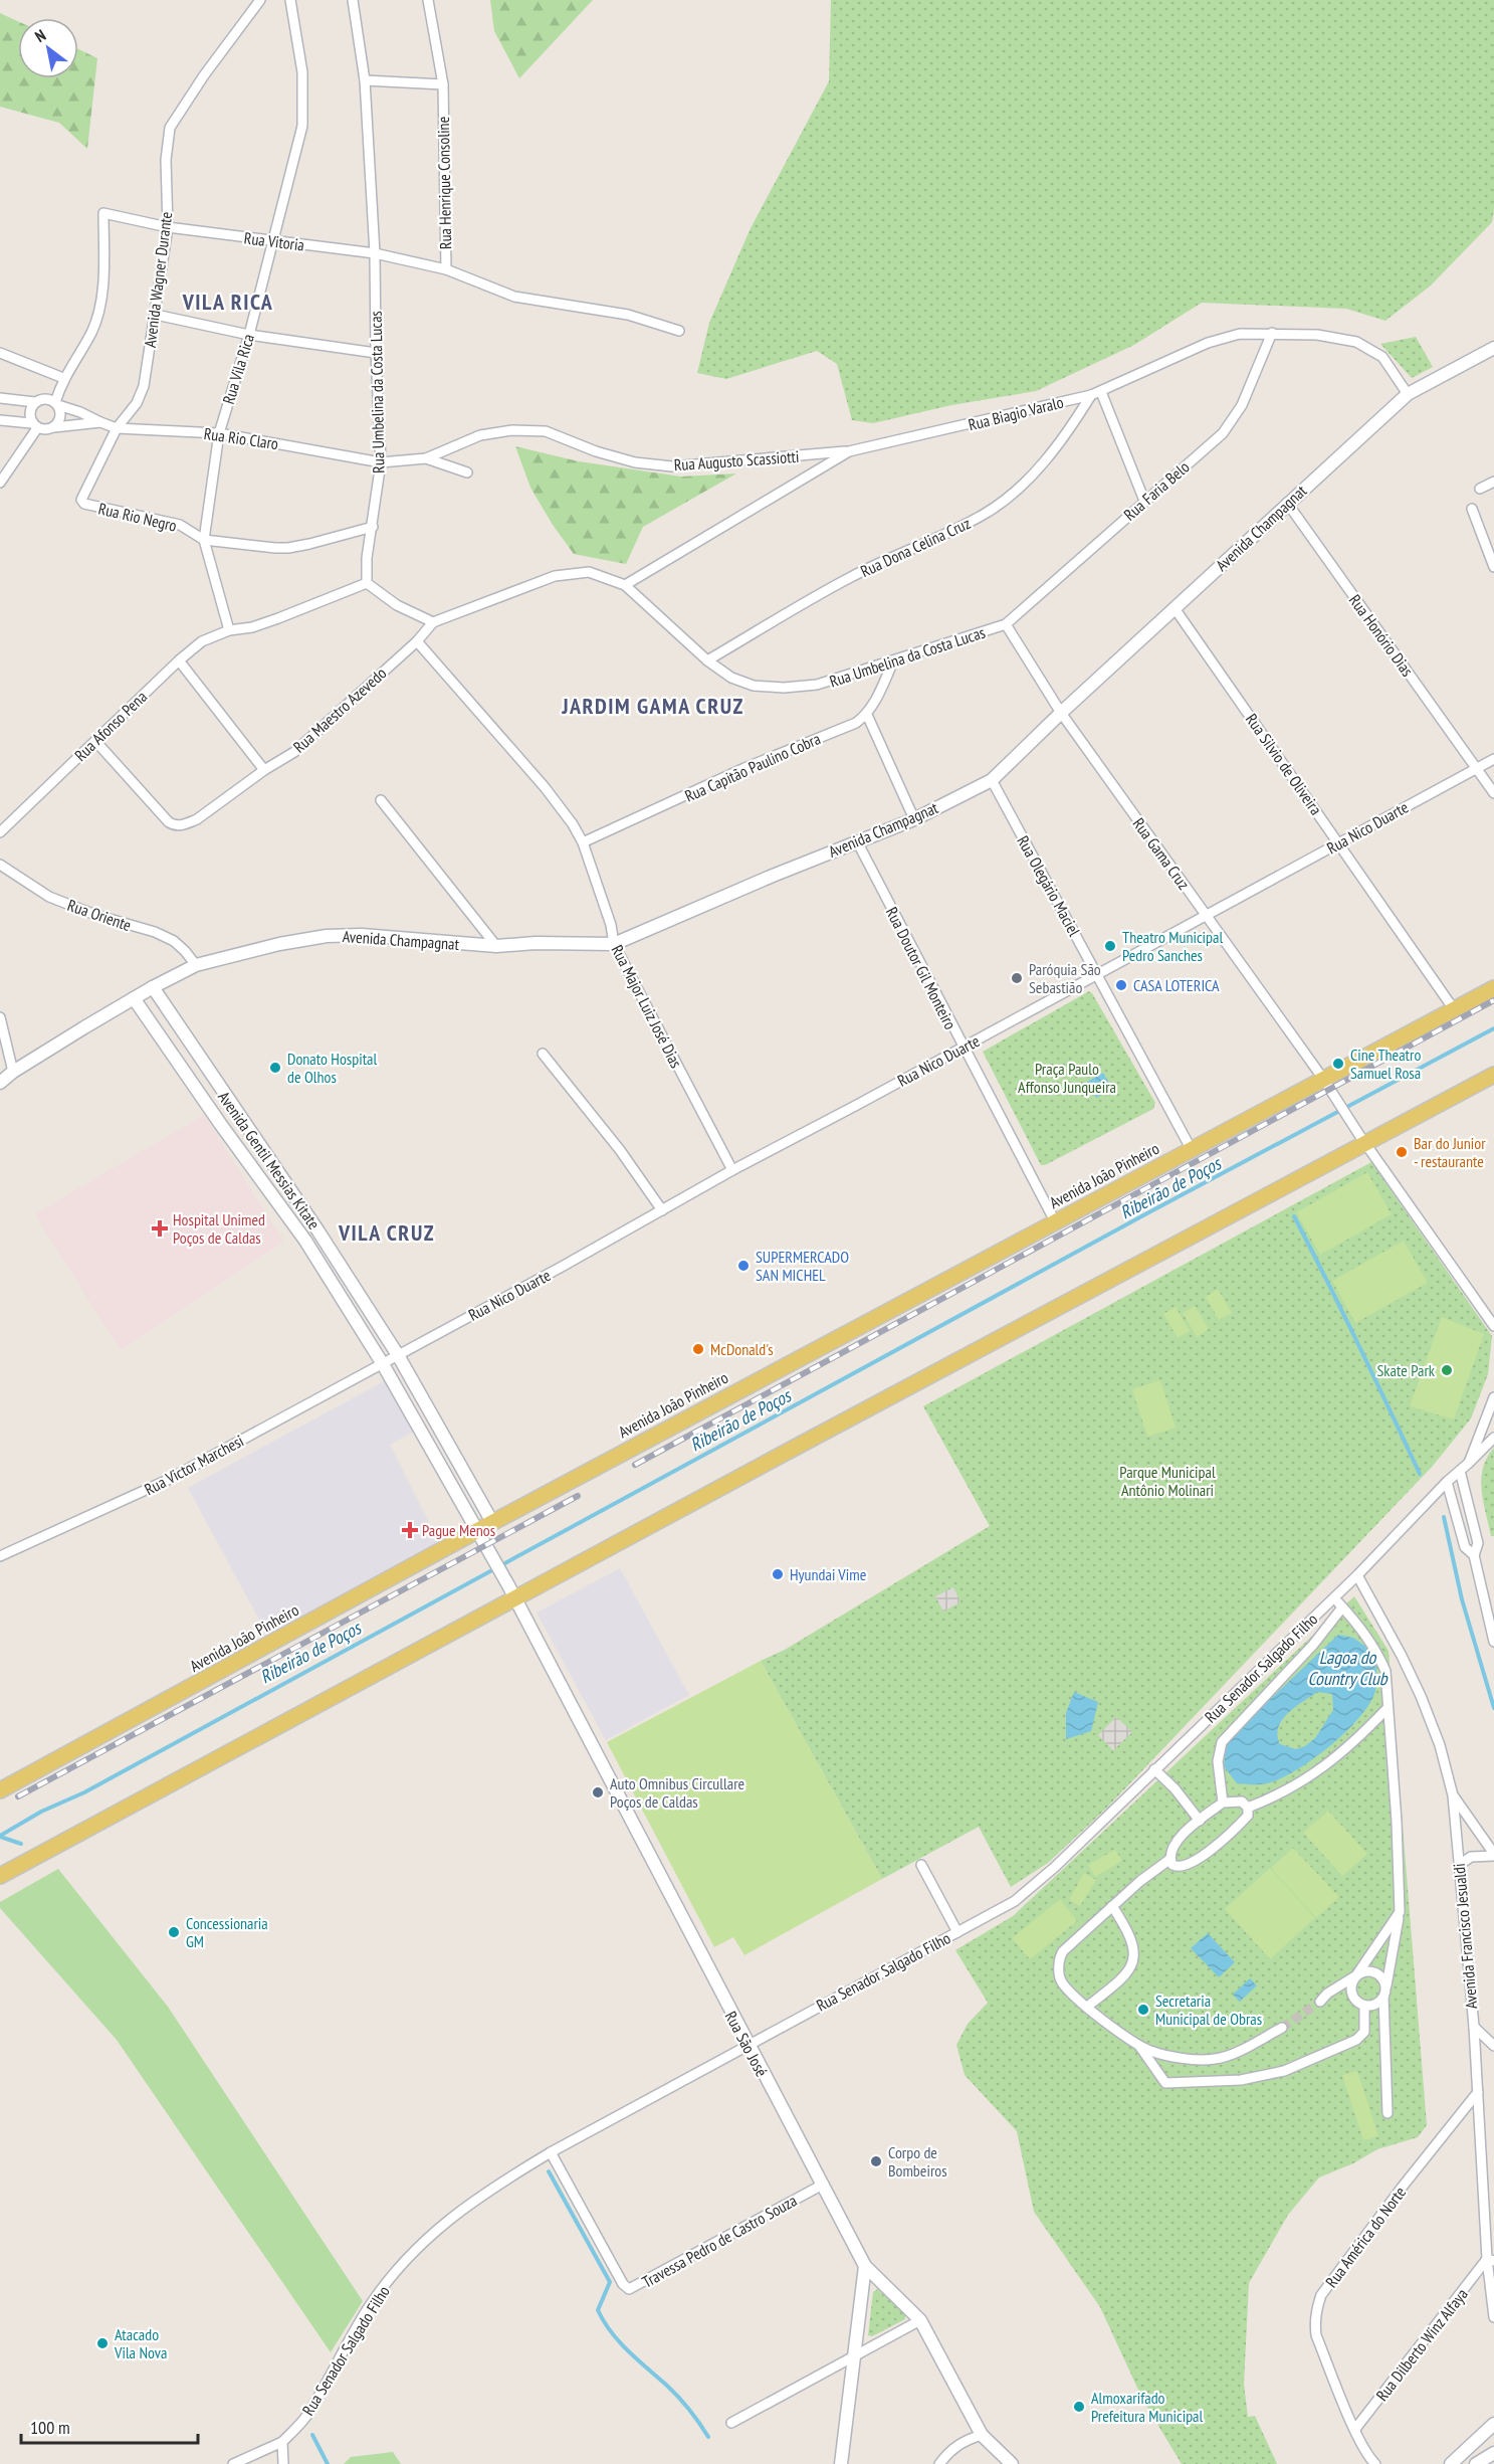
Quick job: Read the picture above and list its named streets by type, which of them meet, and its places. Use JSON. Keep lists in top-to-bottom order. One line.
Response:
{"streets":{"main road":["Avenida João Pinheiro"],"street":["Rua Henrique Consoline","Rua Vitoria","Avenida Wagner Durante","Rua Vila Rica","Rua Umbelina da Costa Lucas","Rua Biagio Varalo","Rua Rio Claro","Rua Augusto Scassiotti","Rua Faria Belo","Rua Rio Negro","Avenida Champagnat","Rua Dona Celina Cruz","Rua Honório Dias","Rua Maestro Azevedo","Rua Afonso Pena","Rua Silvio de Oliveira","Rua Capitão Paulino Cobra","Rua Nico Duarte","Rua Gama Cruz","Rua Olegário Maciel","Rua Oriente","Rua Doutor Gil Monteiro","Rua Major Luiz José Dias","Avenida Gentil Messias Kitate","Rua Victor Marchesi","Rua Senador Salgado Filho","Avenida Francisco Jesualdi","Rua São José","Rua América do Norte","Travessa Pedro de Castro Souza","Rua Dilberto Winz Alfaya"]},"crossings":[["Rua Henrique Consoline","Rua Vitoria"],["Rua Vitoria","Avenida Wagner Durante"],["Rua Vitoria","Rua Vila Rica"],["Rua Vitoria","Rua Umbelina da Costa Lucas"],["Avenida Wagner Durante","Rua Rio Claro"],["Avenida Wagner Durante","Rua Rio Negro"],["Rua Vila Rica","Rua Rio Claro"],["Rua Vila Rica","Rua Rio Negro"],["Rua Vila Rica","Rua Afonso Pena"],["Rua Umbelina da Costa Lucas","Rua Biagio Varalo"],["Rua Umbelina da Costa Lucas","Rua Rio Claro"],["Rua Umbelina da Costa Lucas","Rua Augusto Scassiotti"],["Rua Umbelina da Costa Lucas","Rua Faria Belo"],["Rua Umbelina da Costa Lucas","Rua Rio Negro"],["Rua Umbelina da Costa Lucas","Rua Dona Celina Cruz"],["Rua Umbelina da Costa Lucas","Rua Maestro Azevedo"],["Rua Umbelina da Costa Lucas","Rua Afonso Pena"],["Rua Umbelina da Costa Lucas","Rua Gama Cruz"],["Rua Biagio Varalo","Rua Augusto Scassiotti"],["Rua Biagio Varalo","Rua Faria Belo"],["Rua Biagio Varalo","Avenida Champagnat"],["Rua Biagio Varalo","Rua Dona Celina Cruz"],["Rua Rio Claro","Rua Augusto Scassiotti"],["Rua Faria Belo","Rua Gama Cruz"],["Avenida Champagnat","Rua Honório Dias"],["Avenida Champagnat","Rua Silvio de Oliveira"],["Avenida Champagnat","Rua Gama Cruz"],["Avenida Champagnat","Rua Olegário Maciel"],["Avenida Champagnat","Rua Oriente"],["Avenida Champagnat","Rua Doutor Gil Monteiro"],["Avenida Champagnat","Rua Major Luiz José Dias"],["Avenida Champagnat","Avenida Gentil Messias Kitate"],["Rua Honório Dias","Rua Nico Duarte"],["Rua Maestro Azevedo","Rua Afonso Pena"],["Rua Maestro Azevedo","Rua Major Luiz José Dias"],["Rua Silvio de Oliveira","Rua Nico Duarte"],["Rua Silvio de Oliveira","Avenida João Pinheiro"],["Rua Capitão Paulino Cobra","Rua Major Luiz José Dias"],["Rua Nico Duarte","Rua Gama Cruz"],["Rua Nico Duarte","Rua Olegário Maciel"],["Rua Nico Duarte","Rua Doutor Gil Monteiro"],["Rua Nico Duarte","Rua Major Luiz José Dias"],["Rua Nico Duarte","Avenida Gentil Messias Kitate"],["Rua Nico Duarte","Rua Victor Marchesi"],["Rua Gama Cruz","Avenida João Pinheiro"],["Rua Olegário Maciel","Avenida João Pinheiro"],["Rua Doutor Gil Monteiro","Avenida João Pinheiro"],["Avenida Gentil Messias Kitate","Avenida João Pinheiro"],["Avenida Gentil Messias Kitate","Rua Victor Marchesi"],["Avenida Gentil Messias Kitate","Rua São José"],["Rua Senador Salgado Filho","Avenida Francisco Jesualdi"],["Rua Senador Salgado Filho","Rua São José"],["Rua Senador Salgado Filho","Travessa Pedro de Castro Souza"],["Avenida Francisco Jesualdi","Rua América do Norte"],["Avenida Francisco Jesualdi","Rua Dilberto Winz Alfaya"],["Rua São José","Travessa Pedro de Castro Souza"],["Rua América do Norte","Rua Dilberto Winz Alfaya"]],"districts":["VILA RICA","JARDIM GAMA CRUZ","VILA CRUZ"],"water":["Ribeirão de Poços","Lagoa do Country Club"],"parks":["Praça Paulo Affonso Junqueira","Parque Municipal Antônio Molinari"],"places":{"other":["Theatro Municipal Pedro Sanches","Paróquia São Sebastião","CASA LOTERICA","Cine Theatro Samuel Rosa","Donato Hospital de Olhos","Bar do Junior - restaurante","SUPERMERCADO SAN MICHEL","McDonald's","Skate Park","Hyundai Vime","Auto Omnibus Circullare Poços de Caldas","Concessionaria GM","Secretaria Municipal de Obras","Corpo de Bombeiros","Atacado Vila Nova","Almoxarifado Prefeitura Municipal"],"health":["Hospital Unimed Poços de Caldas","Pague Menos"]},"scale_bar":"100 m","north":"top left"}
